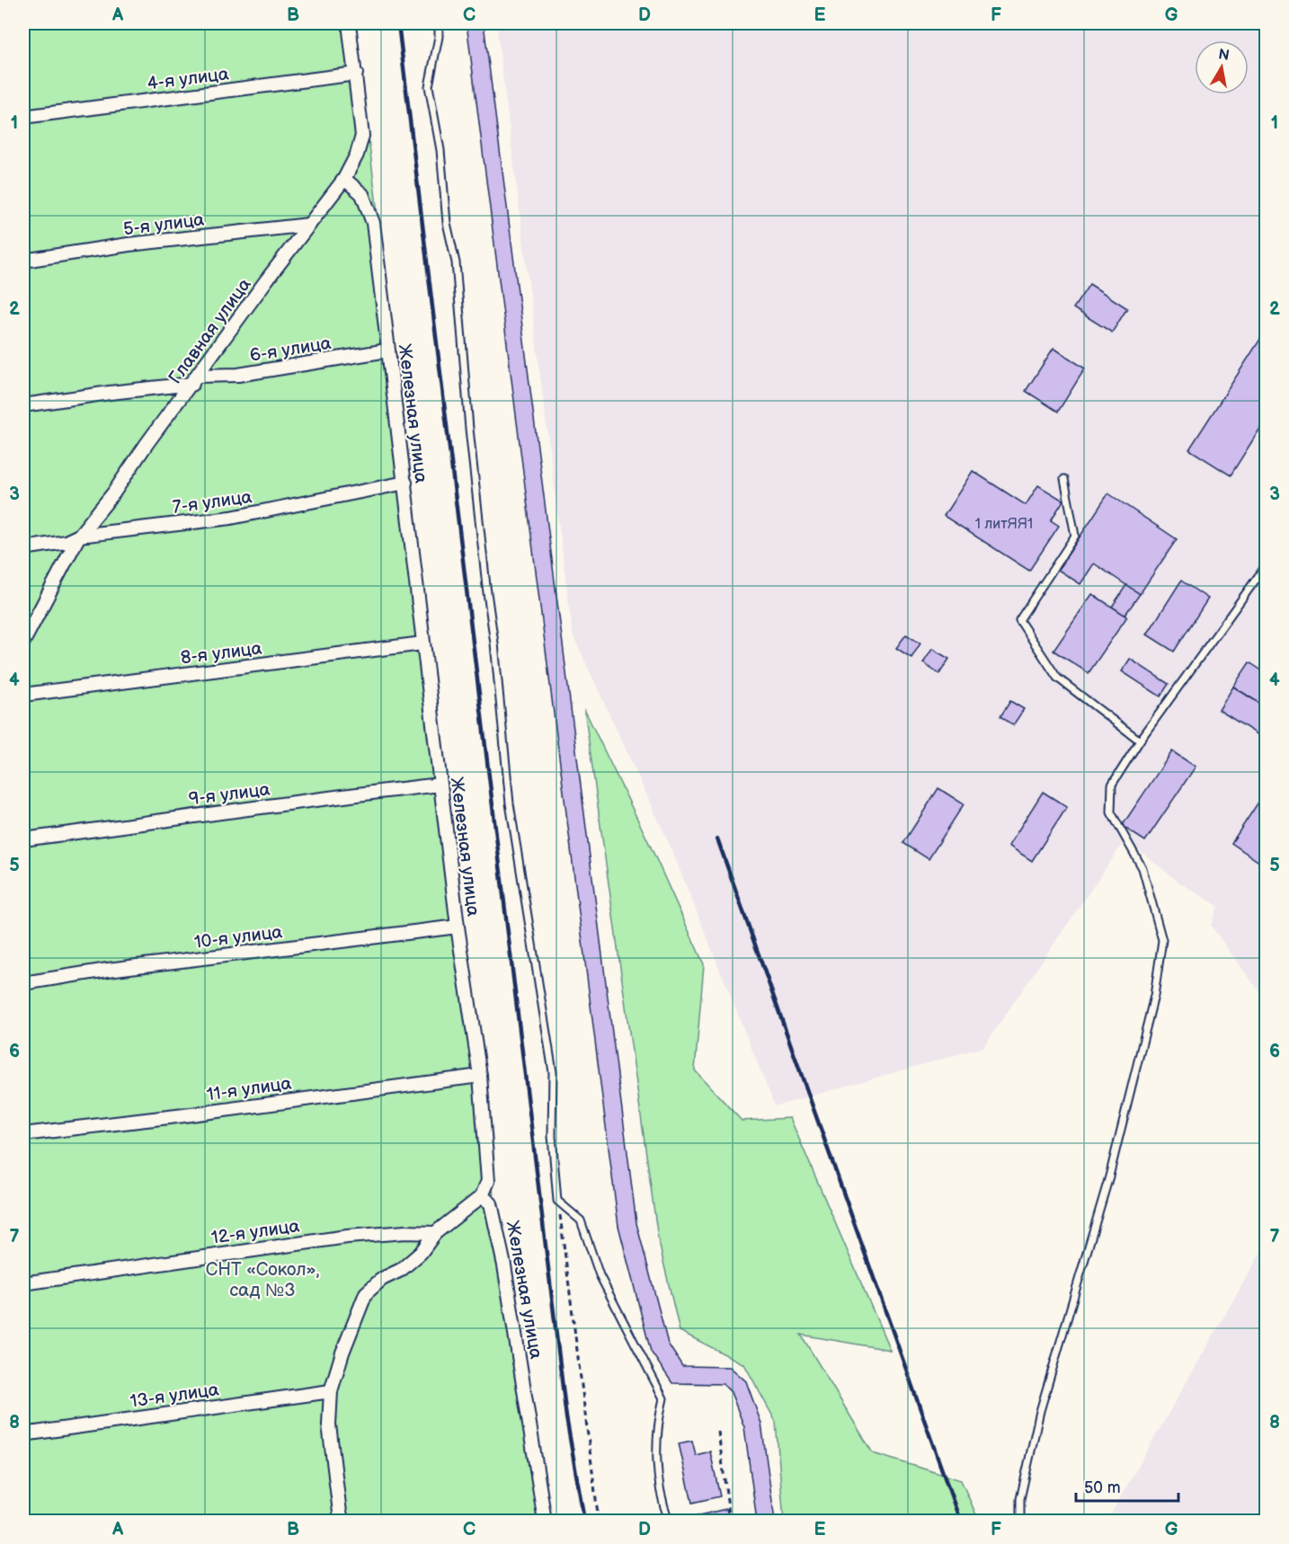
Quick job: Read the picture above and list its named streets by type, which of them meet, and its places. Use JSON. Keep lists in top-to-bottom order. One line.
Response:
{"streets":{"street":["4-я улица","5-я улица","Главная улица","6-я улица","Железная улица","7-я улица","8-я улица","9-я улица","10-я улица","11-я улица","12-я улица","13-я улица"]},"crossings":[["4-я улица","Главная улица"],["5-я улица","Главная улица"],["Главная улица","6-я улица"],["Главная улица","Железная улица"],["Главная улица","7-я улица"],["6-я улица","Железная улица"],["Железная улица","7-я улица"],["Железная улица","8-я улица"],["Железная улица","9-я улица"],["Железная улица","10-я улица"],["Железная улица","11-я улица"]],"parks":["СНТ «Сокол», сад №3"],"house_numbers":["1 литЯЯ1"],"scale_bar":"50 m","north":"top","grid":{"columns":["A","B","C","D","E","F","G"],"rows":["1","2","3","4","5","6","7","8"]}}
